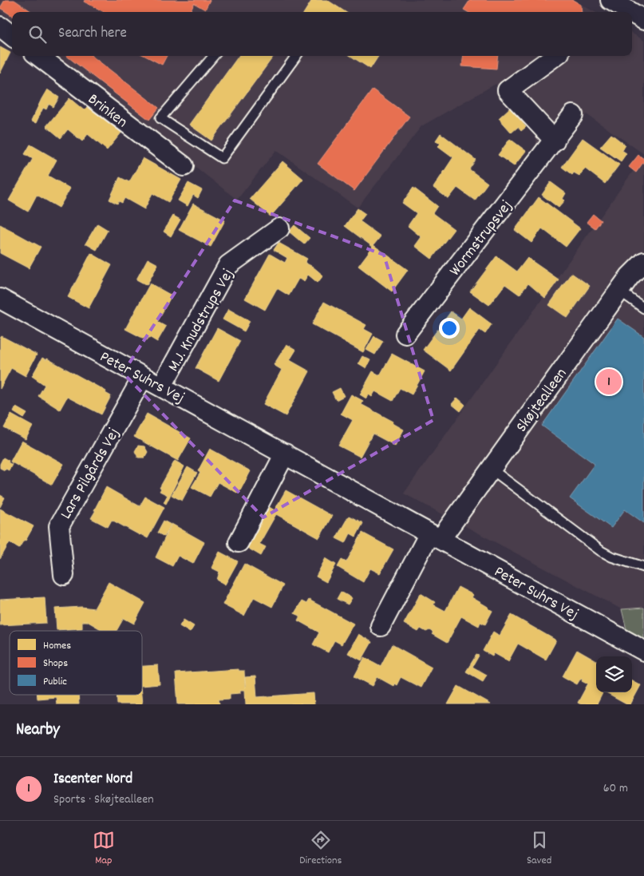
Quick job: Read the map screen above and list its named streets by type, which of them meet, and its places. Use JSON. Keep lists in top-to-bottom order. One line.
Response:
{"streets":{"street":["Brinken","Wormstrupsvej","M.J. Knudstrups Vej","Peter Suhrs Vej","Skøjtealleen","Lars Pilgårds Vej"]},"crossings":[["M.J. Knudstrups Vej","Peter Suhrs Vej"],["Peter Suhrs Vej","Skøjtealleen"],["Peter Suhrs Vej","Lars Pilgårds Vej"]],"legend":["Homes","Shops","Public"],"page":{"search":"Search here","pins":"1","heading":"Nearby","list":[{"mark":"1","name":"Iscenter Nord","note":"Sports · Skøjtealleen","value":"60 m"}],"nav":["Map","Directions","Saved"]}}
